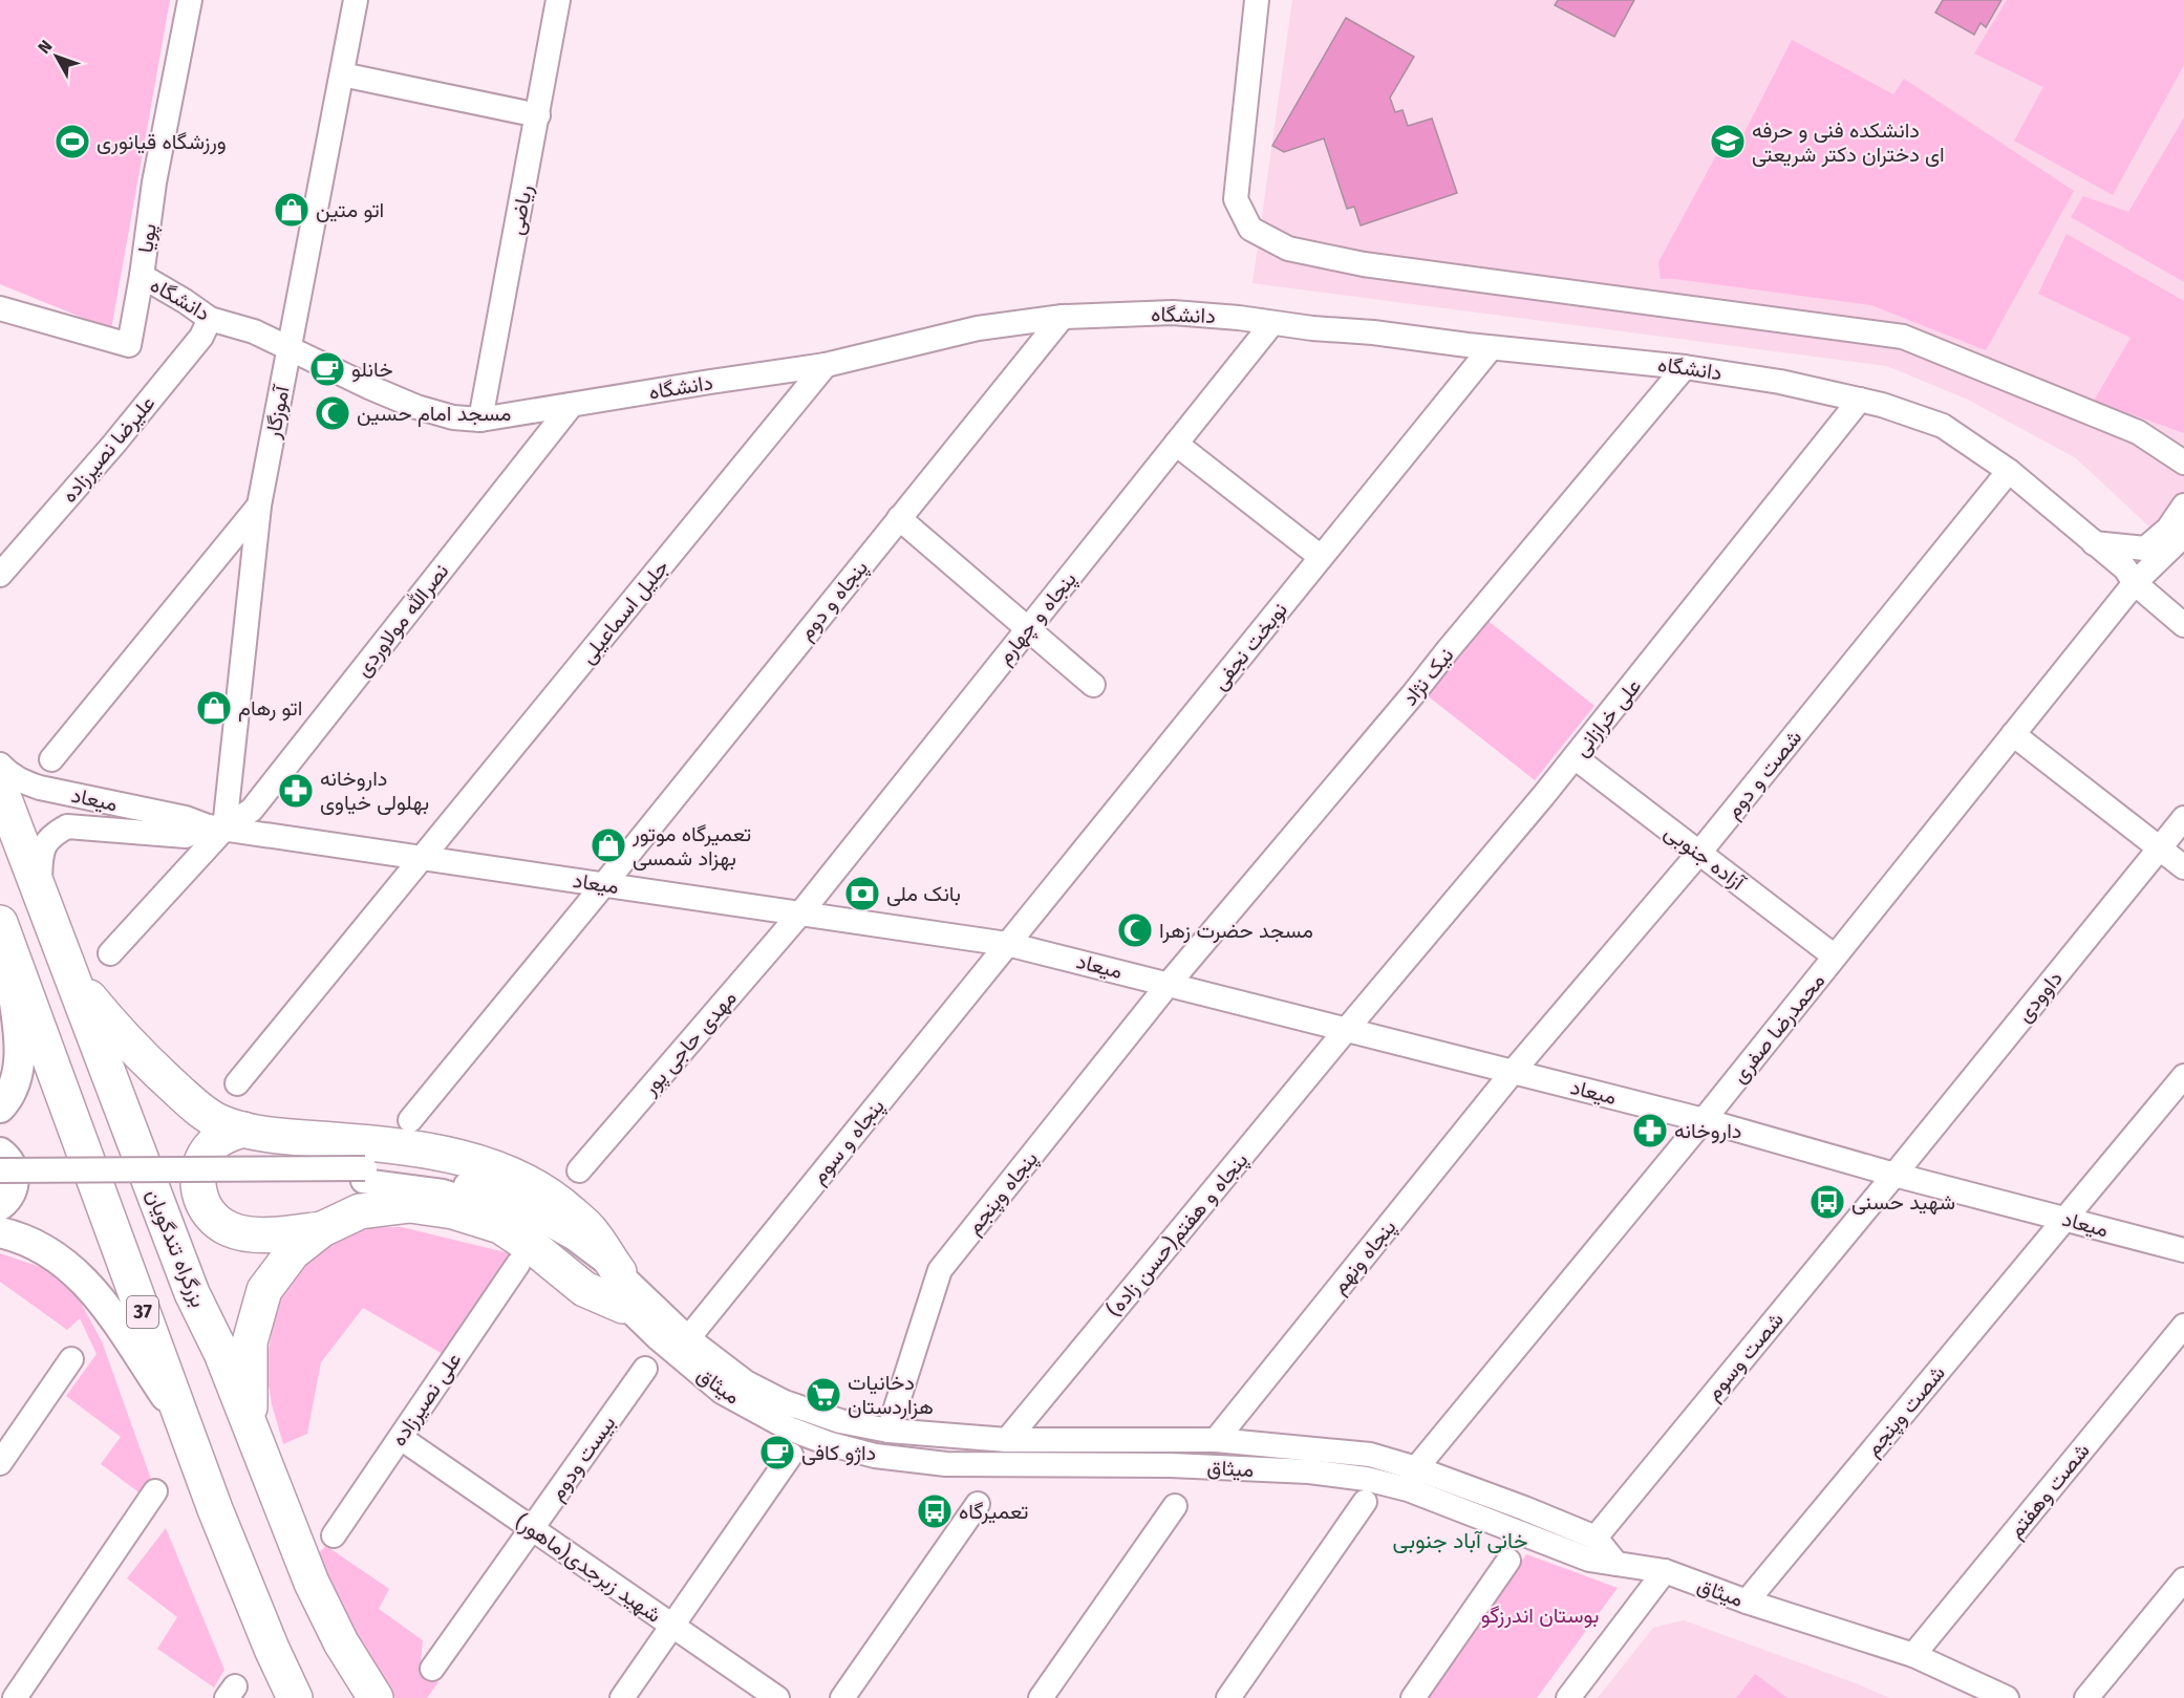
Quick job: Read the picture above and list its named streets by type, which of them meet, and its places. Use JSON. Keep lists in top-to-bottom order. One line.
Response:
{"streets":{"highway":["بزرگراه تندگویان","37"],"street":["ریاضی","پویا","دانشگاه","آموزگار","علیرضا نصیرزاده","پنجاه و دوم","جلیل اسماعیلی","پنجاه و چهارم","نصرالله مولاوردی","نوبخت نجفی","نیک نژاد","علی خرازانی","شصت و دوم","میعاد","آزاده جنوبی","داوودی","محمدرضا صفری","مهدی حاجی پور","پنجاه و سوم","پنجاه وپنجم","(حسن زاده)پنجاه و هفتم","پنجاه ونهم","شصت وسوم","میثاق","علی نصیرزاده","شصت وپنجم","بیست ودوم","شصت وهفتم","شهید زبرجدی(ماهور)"]},"crossings":[["ریاضی","دانشگاه"],["پویا","دانشگاه"],["دانشگاه","آموزگار"],["دانشگاه","علیرضا نصیرزاده"],["دانشگاه","پنجاه و دوم"],["دانشگاه","جلیل اسماعیلی"],["دانشگاه","پنجاه و چهارم"],["دانشگاه","نصرالله مولاوردی"],["دانشگاه","نوبخت نجفی"],["دانشگاه","نیک نژاد"],["دانشگاه","علی خرازانی"],["دانشگاه","شصت و دوم"],["دانشگاه","محمدرضا صفری"],["آموزگار","نصرالله مولاوردی"],["آموزگار","میعاد"],["پنجاه و دوم","میعاد"],["جلیل اسماعیلی","میعاد"],["پنجاه و چهارم","میعاد"],["پنجاه و چهارم","مهدی حاجی پور"],["نصرالله مولاوردی","میعاد"],["نوبخت نجفی","میعاد"],["نوبخت نجفی","پنجاه و سوم"],["نیک نژاد","میعاد"],["نیک نژاد","پنجاه وپنجم"],["علی خرازانی","میعاد"],["علی خرازانی","آزاده جنوبی"],["علی خرازانی","(حسن زاده)پنجاه و هفتم"],["شصت و دوم","میعاد"],["شصت و دوم","آزاده جنوبی"],["شصت و دوم","پنجاه ونهم"],["میعاد","داوودی"],["میعاد","محمدرضا صفری"],["میعاد","مهدی حاجی پور"],["میعاد","پنجاه و سوم"],["میعاد","پنجاه وپنجم"],["میعاد","(حسن زاده)پنجاه و هفتم"],["میعاد","پنجاه ونهم"],["میعاد","شصت وسوم"],["میعاد","شصت وپنجم"],["آزاده جنوبی","محمدرضا صفری"],["داوودی","شصت وسوم"],["محمدرضا صفری","میثاق"],["پنجاه و سوم","میثاق"],["پنجاه وپنجم","میثاق"],["(حسن زاده)پنجاه و هفتم","میثاق"],["پنجاه ونهم","میثاق"],["شصت وسوم","میثاق"],["میثاق","شصت وپنجم"],["میثاق","شصت وهفتم"],["علی نصیرزاده","شهید زبرجدی(ماهور)"],["بیست ودوم","شهید زبرجدی(ماهور)"]],"districts":["خانی آباد جنوبی"],"parks":["بوستان اندرزگو"],"places":{"sports":["ورزشگاه قیانوری"],"school or university":["دانشکده فنی و حرفه ای دختران دکتر شریعتی"],"shop":["اتو متین","اتو رهام","تعمیرگاه موتور بهزاد شمسی"],"cafe":["خانلو","داژو کافی"],"mosque":["مسجد امام حسین","مسجد حضرت زهرا"],"pharmacy":["داروخانه بهلولی خیاوی","داروخانه"],"bank":["بانک ملی"],"bus stop":["شهید حسنی","تعمیرگاه"],"supermarket":["دخانیات هزاردستان"]},"north":"top left"}
